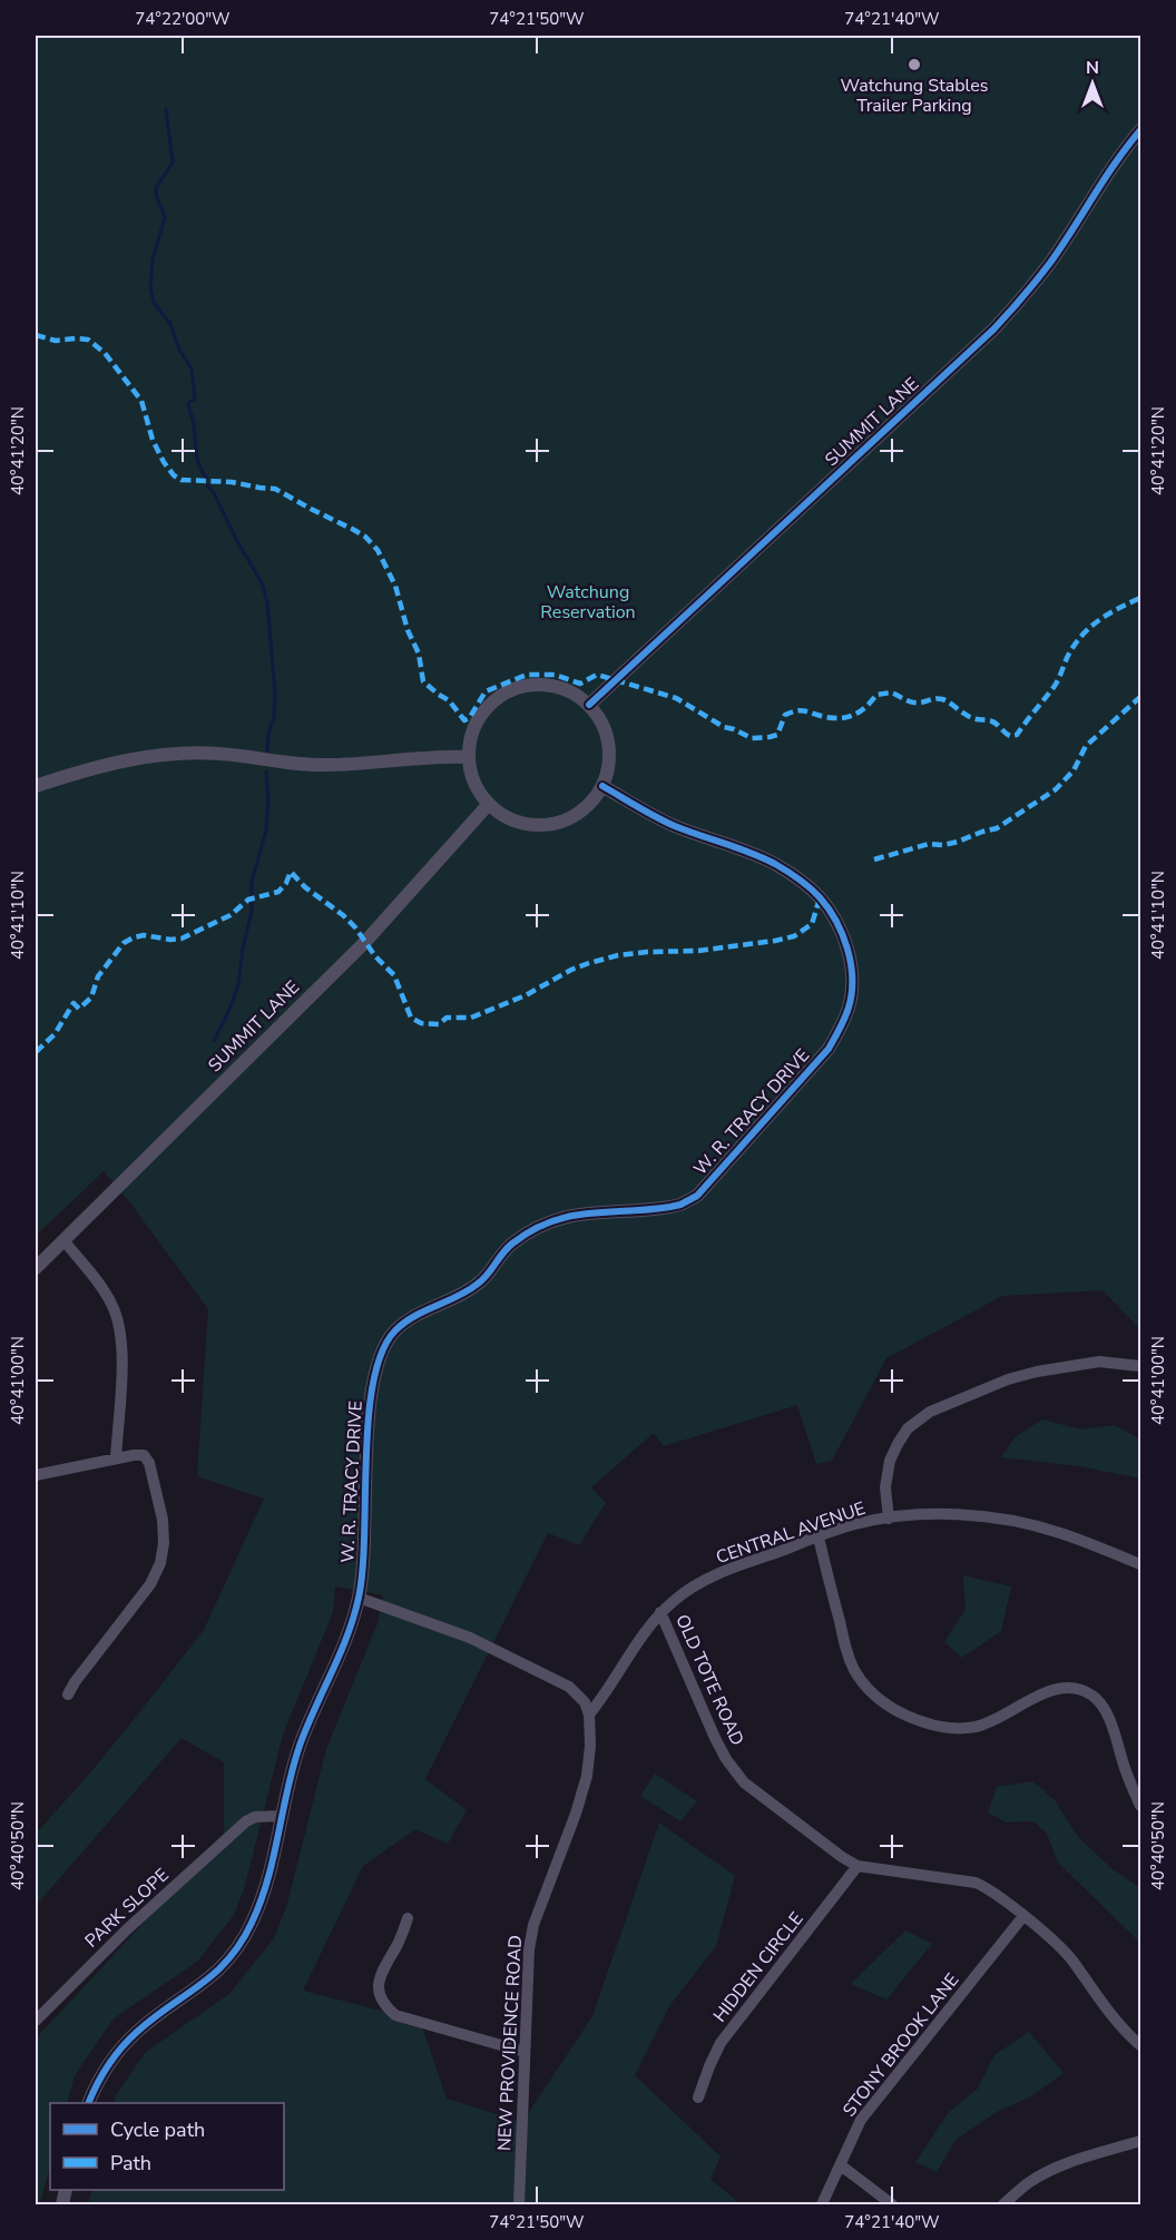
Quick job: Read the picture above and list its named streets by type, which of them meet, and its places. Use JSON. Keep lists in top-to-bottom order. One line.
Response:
{"streets":{"street":["SUMMIT LANE","W. R. TRACY DRIVE","CENTRAL AVENUE","OLD TOTE ROAD","PARK SLOPE","HIDDEN CIRCLE","NEW PROVIDENCE ROAD","STONY BROOK LANE"]},"crossings":[["SUMMIT LANE","W. R. TRACY DRIVE"],["W. R. TRACY DRIVE","PARK SLOPE"],["CENTRAL AVENUE","OLD TOTE ROAD"],["CENTRAL AVENUE","NEW PROVIDENCE ROAD"],["OLD TOTE ROAD","HIDDEN CIRCLE"],["OLD TOTE ROAD","STONY BROOK LANE"]],"parks":["Watchung Reservation"],"places":["Watchung Stables Trailer Parking"],"legend":["Cycle path","Path"],"north":"top","coordinates":["74°22'00\"W","74°21'50\"W","74°21'40\"W","40°41'20\"N","40°41'10\"N","40°41'00\"N","40°40'50\"N"]}
